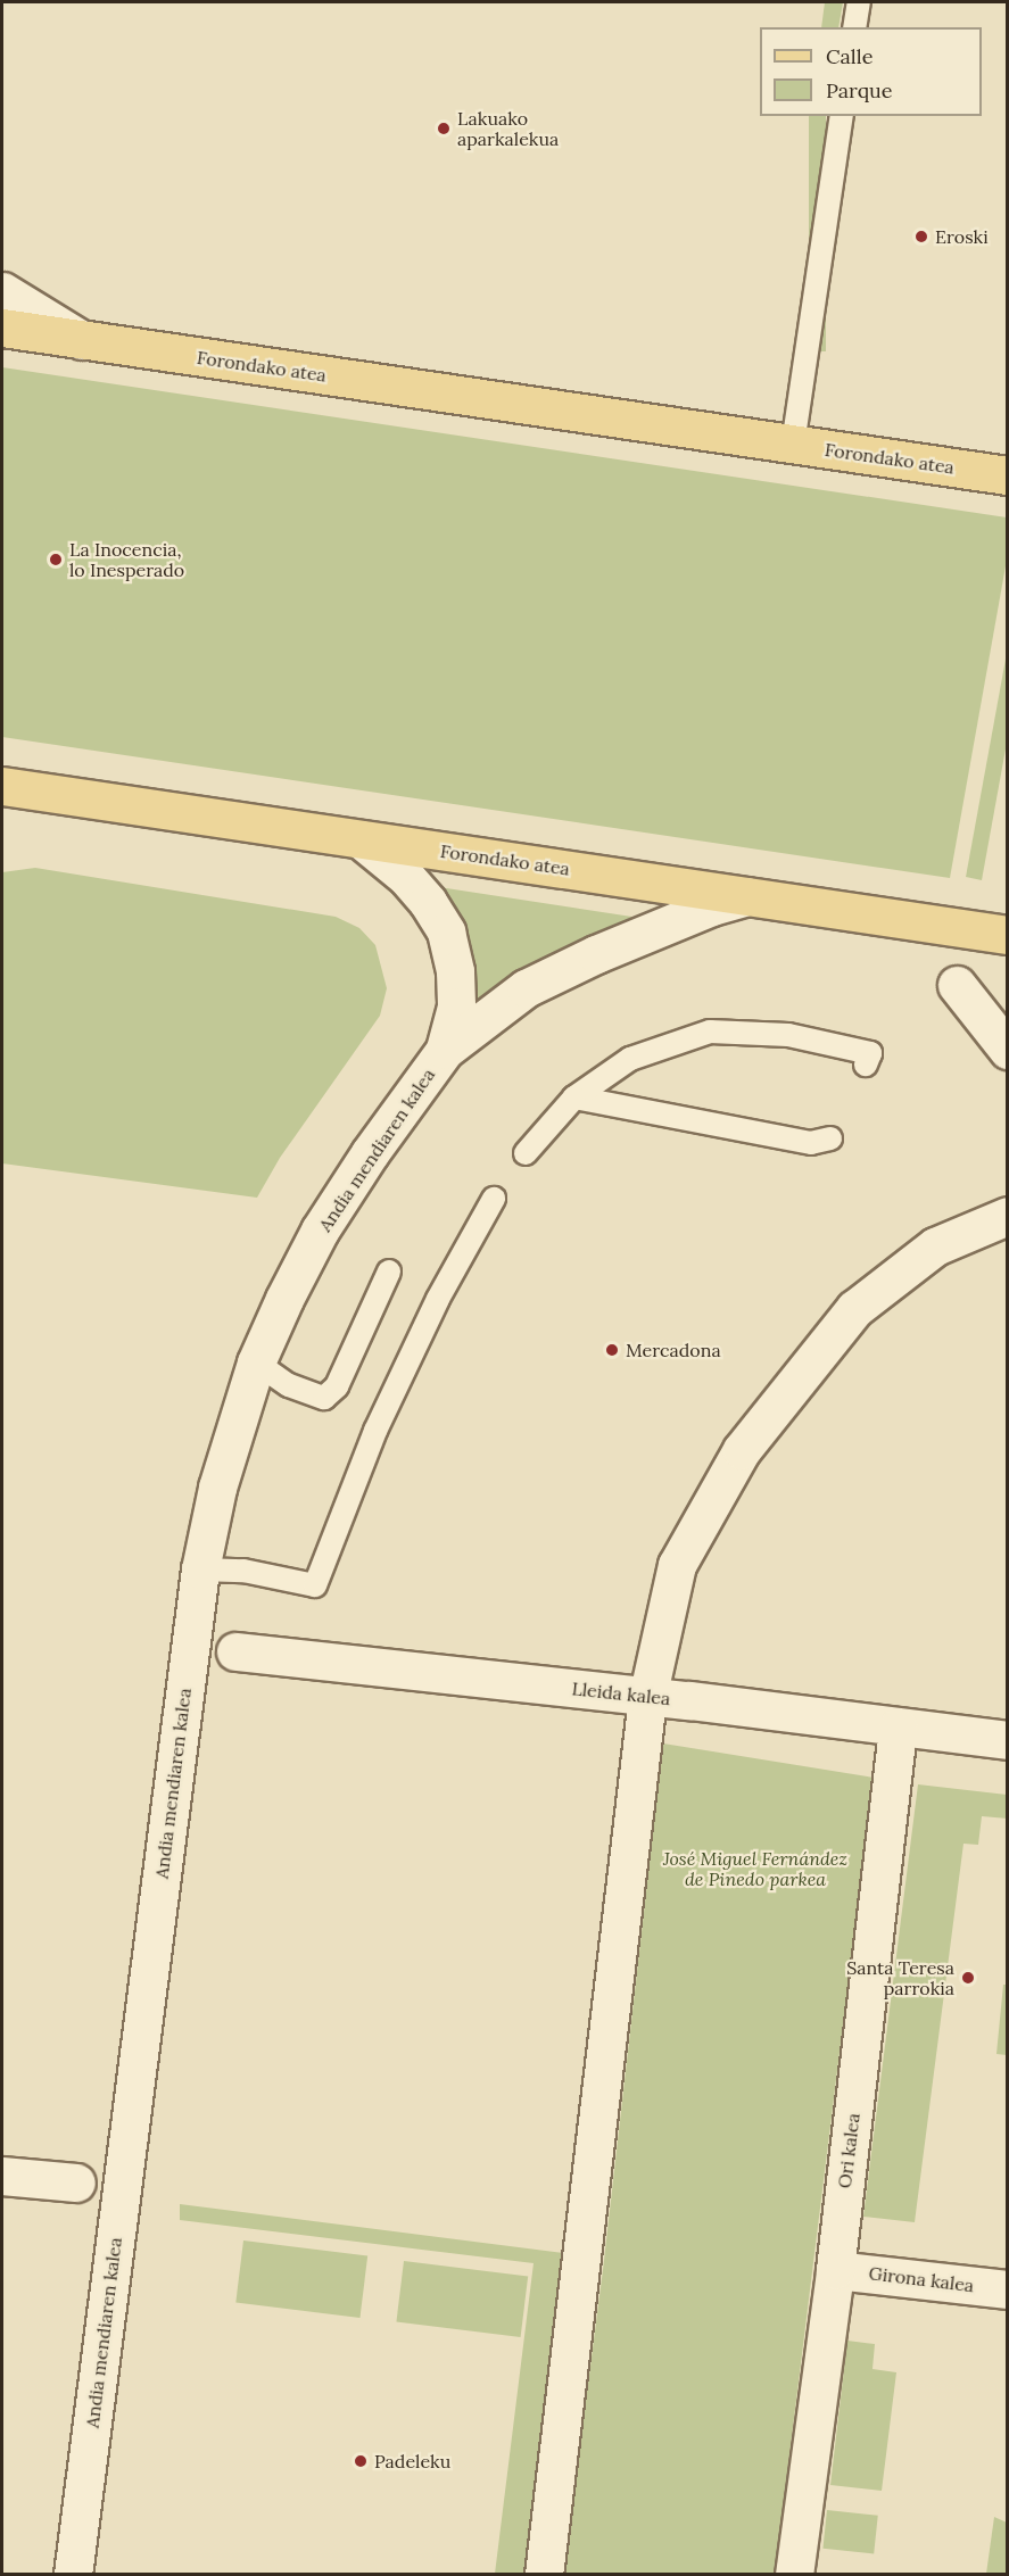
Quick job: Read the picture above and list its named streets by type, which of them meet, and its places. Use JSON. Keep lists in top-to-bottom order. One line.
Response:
{"streets":{"main road":["Forondako atea"],"street":["Andia mendiaren kalea","Lleida kalea","Ori kalea","Girona kalea"]},"crossings":[["Forondako atea","Andia mendiaren kalea"],["Lleida kalea","Ori kalea"],["Ori kalea","Girona kalea"]],"parks":["José Miguel Fernández de Pinedo parkea"],"places":["Lakuako aparkalekua","Eroski","La Inocencia, lo Inesperado","Mercadona","Santa Teresa parrokia","Padeleku"],"legend":["Calle","Parque"]}
